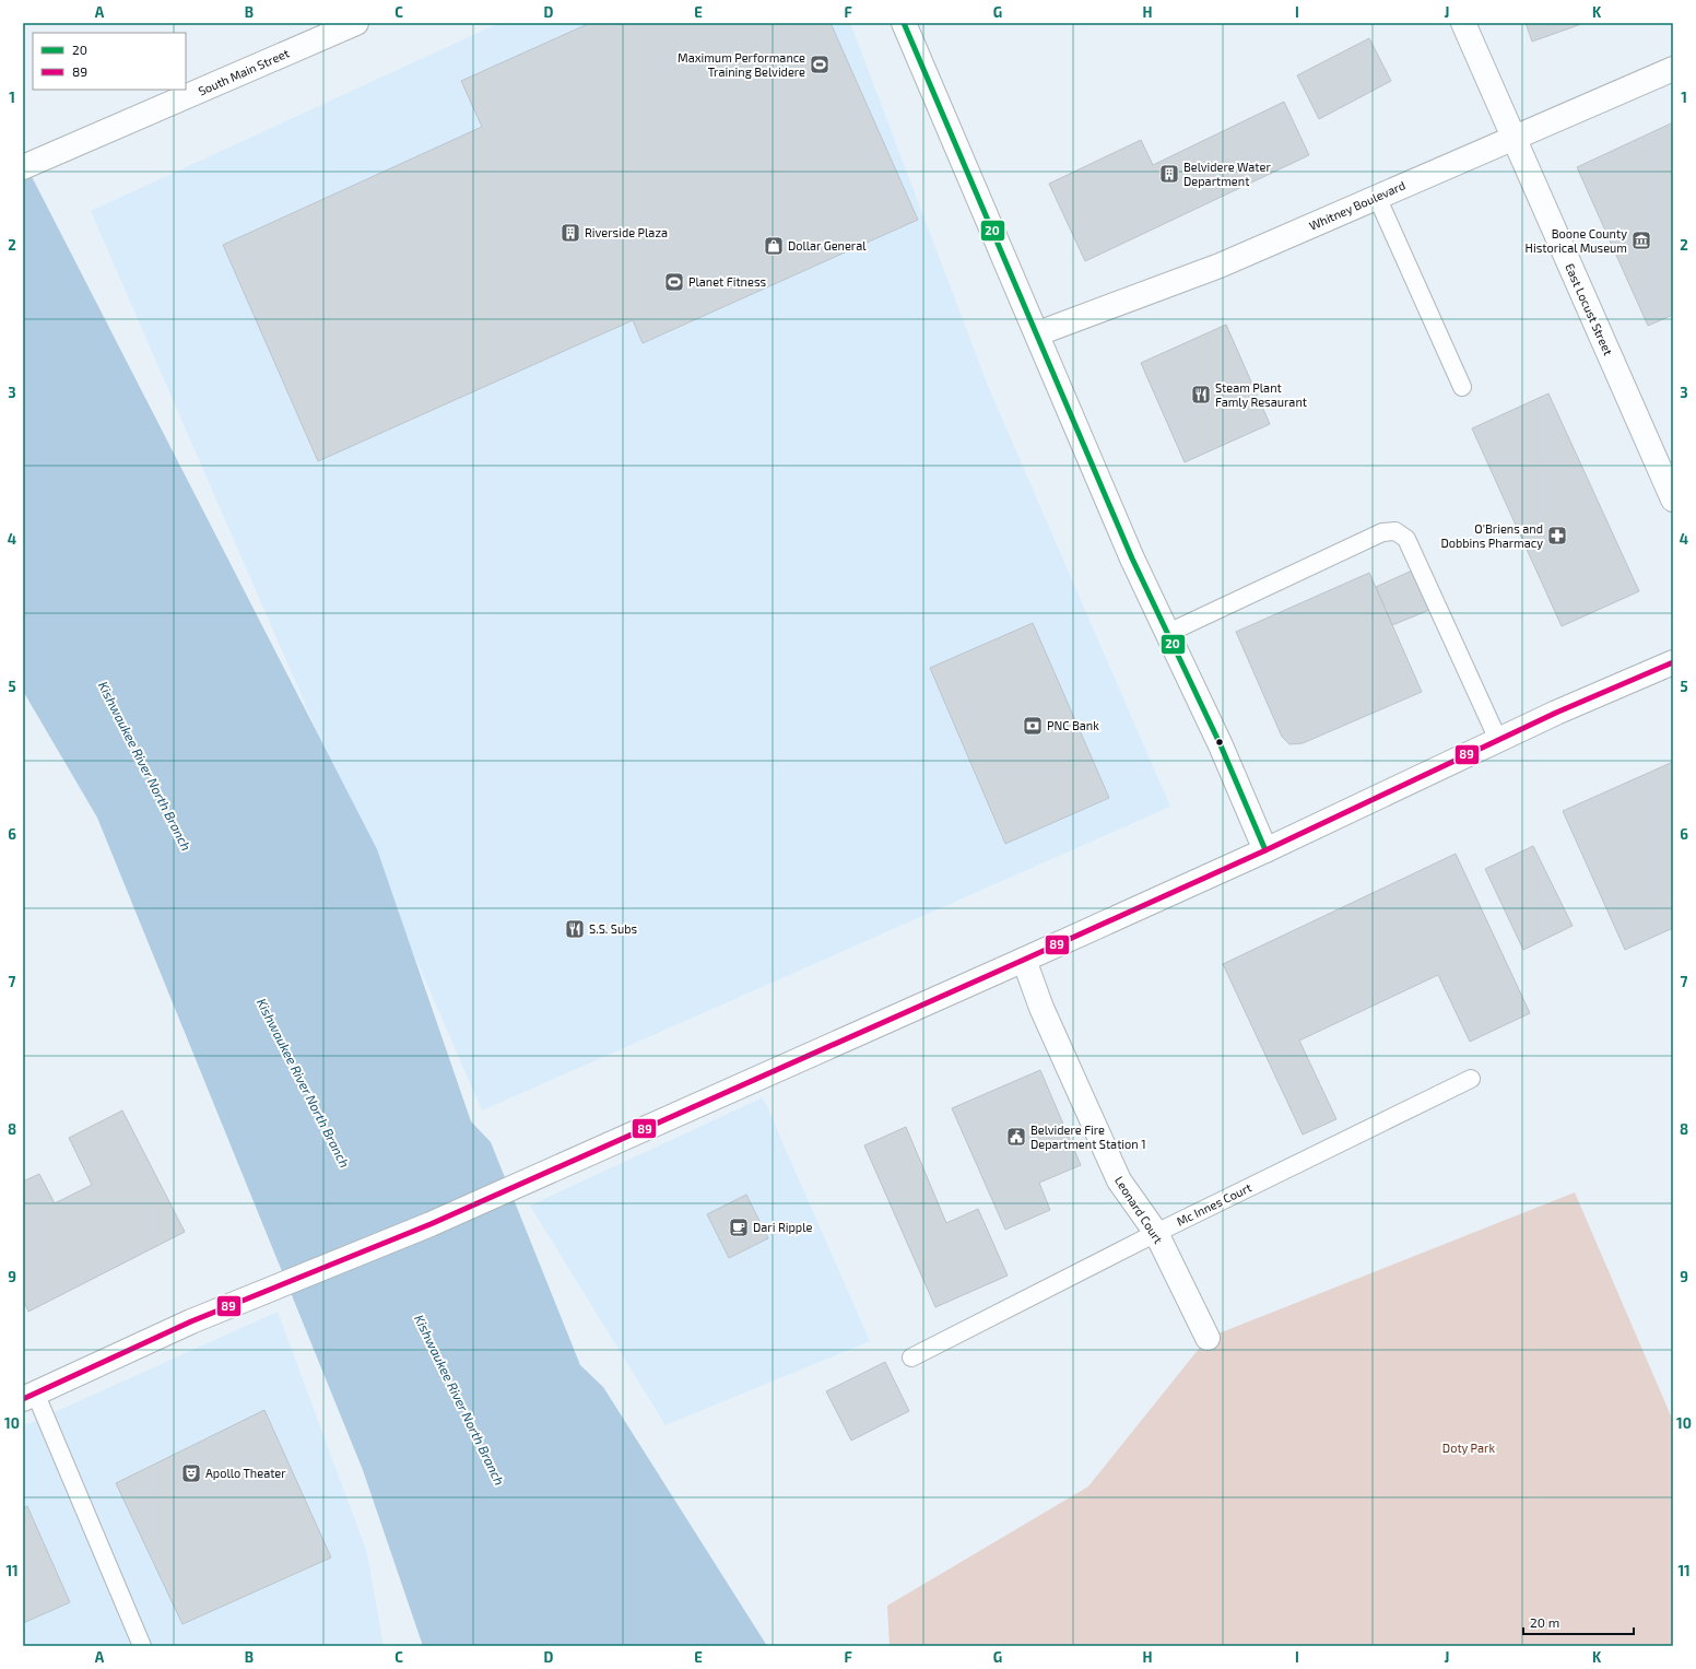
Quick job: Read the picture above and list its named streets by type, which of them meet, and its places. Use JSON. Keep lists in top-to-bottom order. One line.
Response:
{"streets":{"street":["South Main Street","Whitney Boulevard","East Locust Street","Leonard Court"],"lane":["Mc Innes Court"]},"crossings":[["Whitney Boulevard","East Locust Street"],["Mc Innes Court","Leonard Court"]],"water":["Kishwaukee River North Branch"],"parks":["Doty Park"],"places":{"sports":["Maximum Performance Training Belvidere","Planet Fitness"],"building":["Belvidere Water Department","Riverside Plaza"],"museum":["Boone County Historical Museum"],"shop":["Dollar General"],"restaurant":["Steam Plant Famly Resaurant","S.S. Subs"],"pharmacy":["O'Briens and Dobbins Pharmacy"],"bank":["PNC Bank"],"public building":["Belvidere Fire Department Station 1"],"cafe":["Dari Ripple"],"theatre":["Apollo Theater"]},"lines":["transit line 20","transit line 89"],"legend":["20","89"],"scale_bar":"20 m","grid":{"columns":["A","B","C","D","E","F","G","H","I","J","K"],"rows":["1","2","3","4","5","6","7","8","9","10","11"]}}
